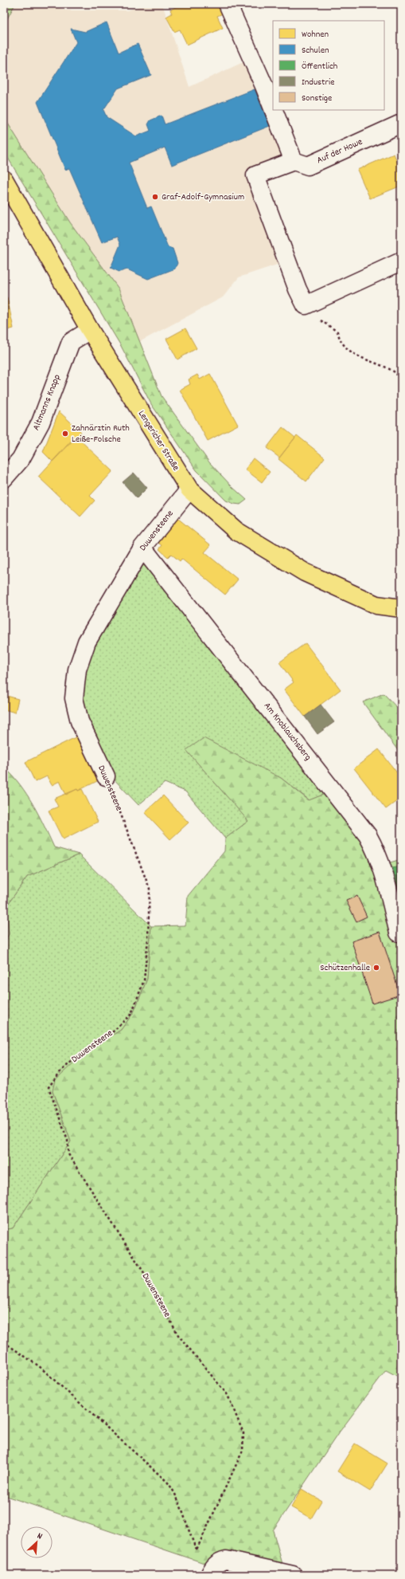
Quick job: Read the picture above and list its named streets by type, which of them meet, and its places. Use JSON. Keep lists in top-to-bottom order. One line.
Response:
{"streets":{"main road":["Lengericher Straße"],"street":["Auf der Howe","Altmanns Knapp","Duwensteene","Am Knoblauchsberg"]},"crossings":[["Altmanns Knapp","Lengericher Straße"],["Lengericher Straße","Duwensteene"],["Duwensteene","Am Knoblauchsberg"]],"places":["Graf-Adolf-Gymnasium","Zahnärztin Ruth Leiße-Folsche","Schützenhalle"],"legend":["Wohnen","Schulen","Öffentlich","Industrie","Sonstige"],"north":"top right"}
